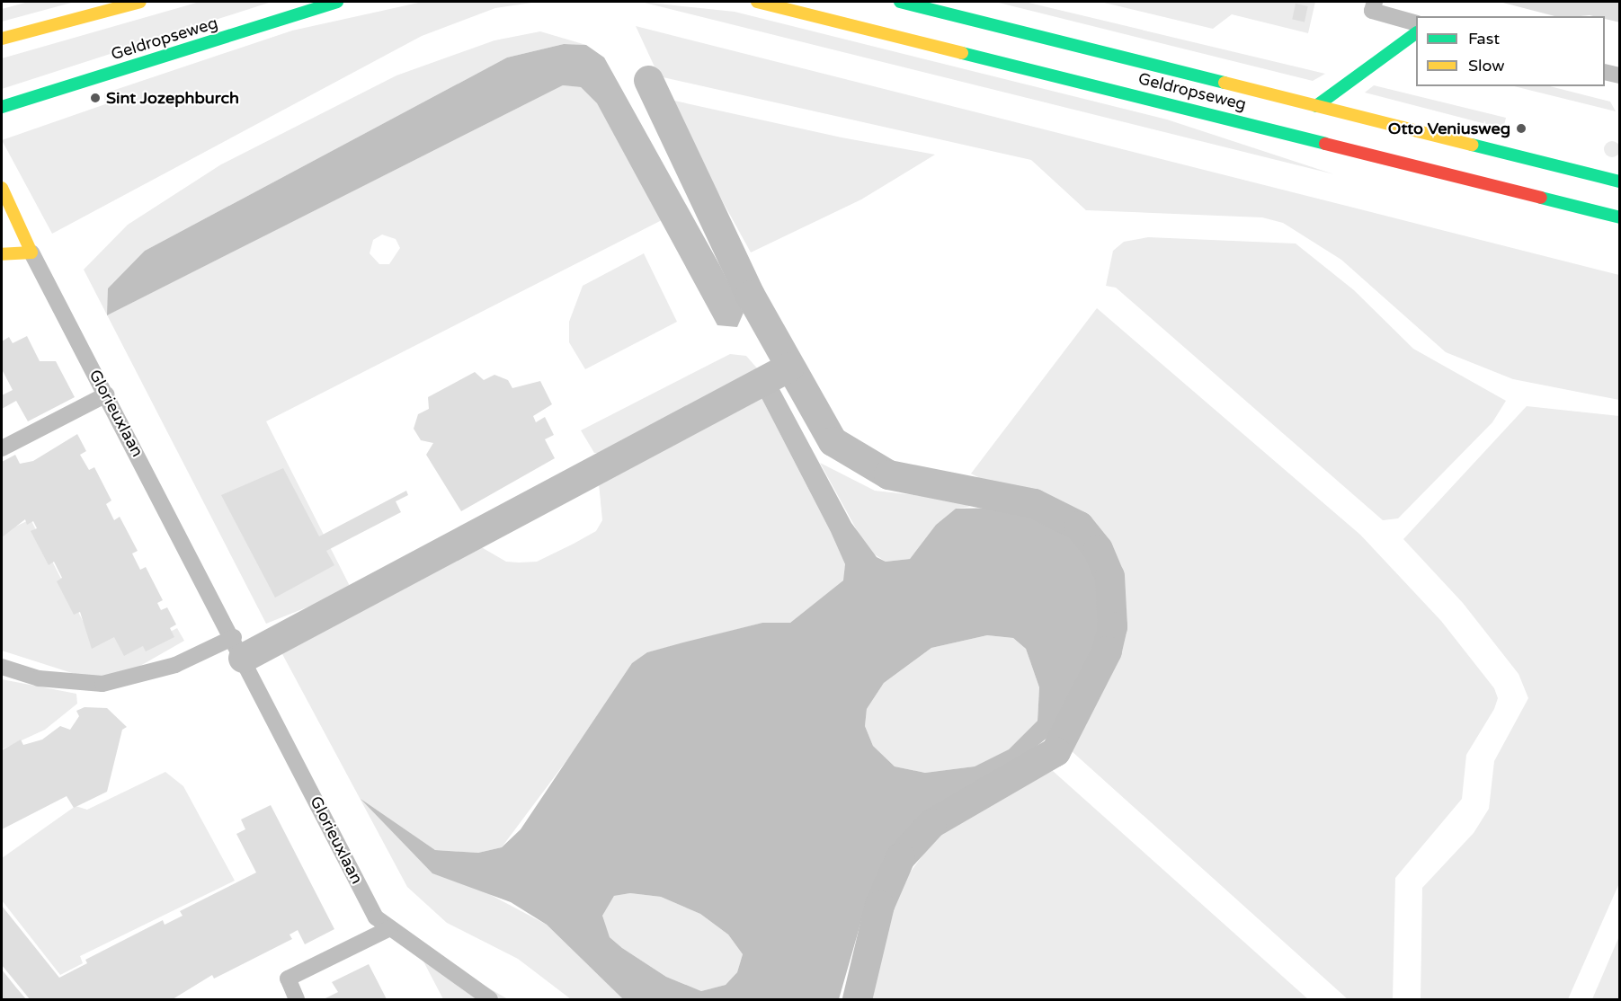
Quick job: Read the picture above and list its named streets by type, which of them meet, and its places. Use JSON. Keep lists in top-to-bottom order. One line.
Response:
{"streets":{"main road":["Geldropseweg","Glorieuxlaan"]},"places":["Sint Jozephburch","Otto Veniusweg"],"legend":["Fast","Slow"]}
